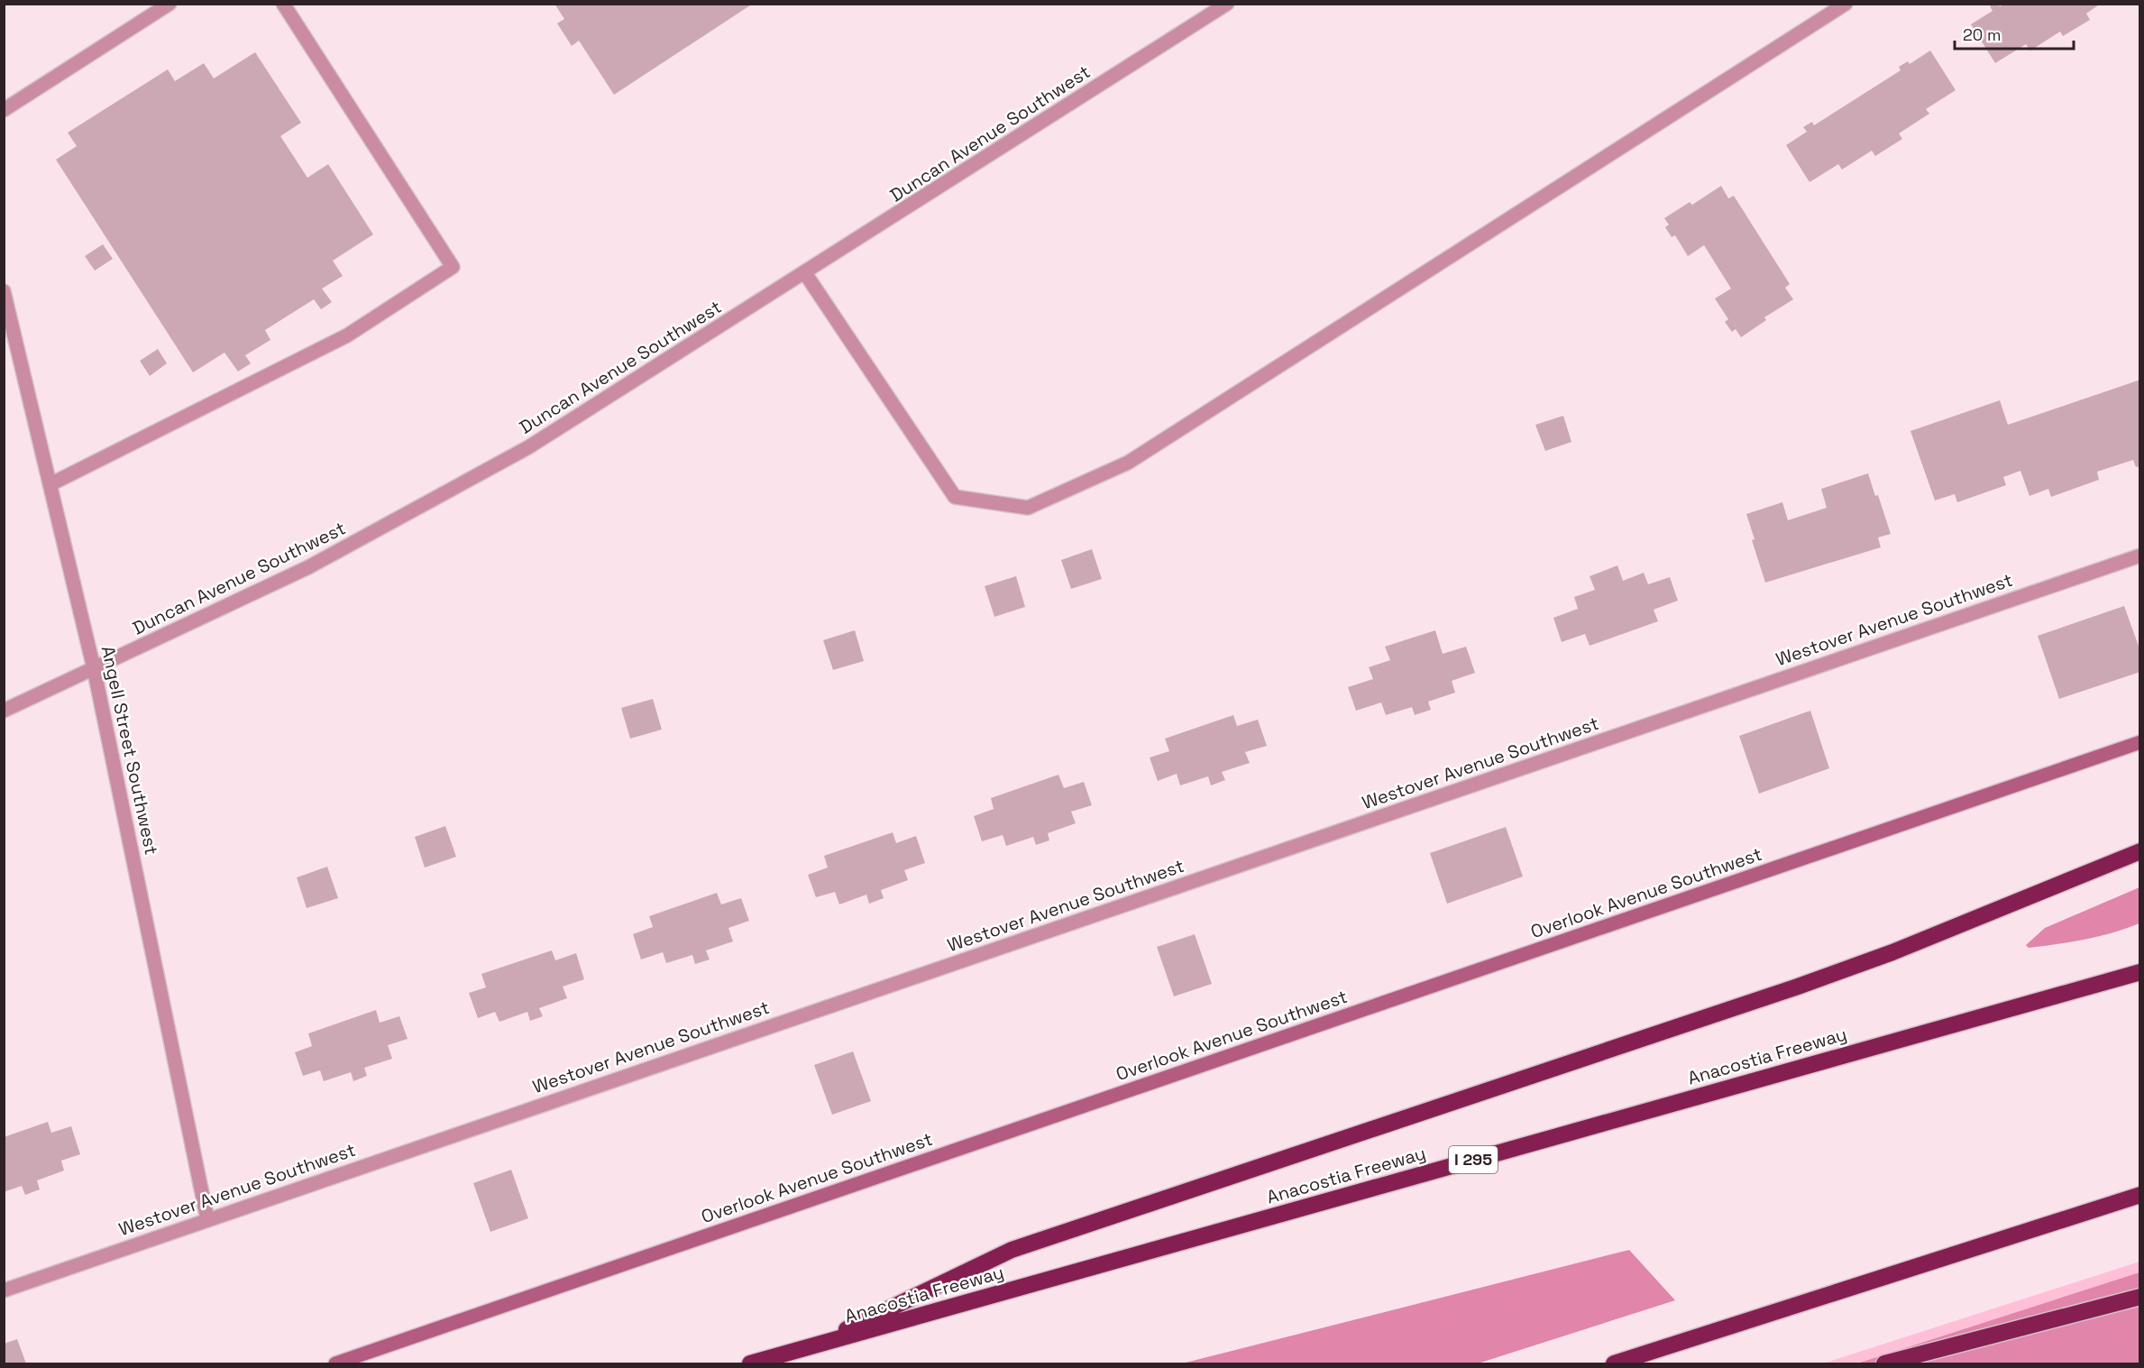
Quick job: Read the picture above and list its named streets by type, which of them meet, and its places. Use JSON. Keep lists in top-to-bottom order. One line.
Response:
{"streets":{"highway":["Anacostia Freeway","I 295"],"street":["Duncan Avenue Southwest","Westover Avenue Southwest","Angell Street Southwest","Overlook Avenue Southwest"]},"crossings":[["Duncan Avenue Southwest","Angell Street Southwest"],["Westover Avenue Southwest","Angell Street Southwest"]],"scale_bar":"20 m"}
